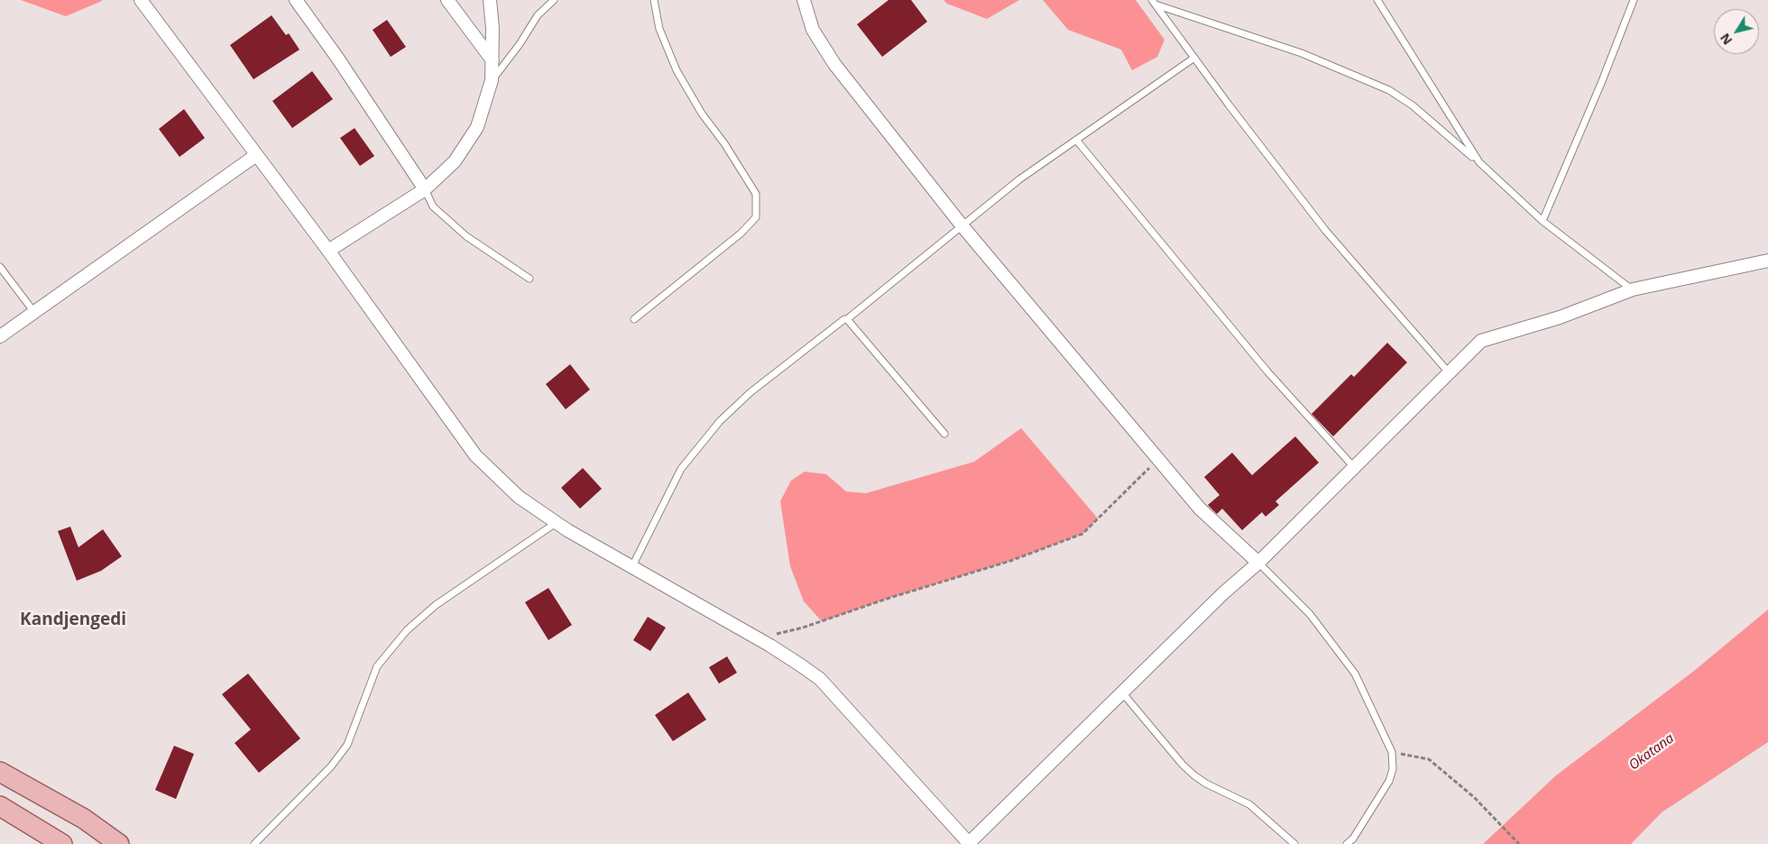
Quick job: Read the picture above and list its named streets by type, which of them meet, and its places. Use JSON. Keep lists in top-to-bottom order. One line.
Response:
{"districts":["Kandjengedi"],"water":["Okatana"],"north":"bottom left"}
